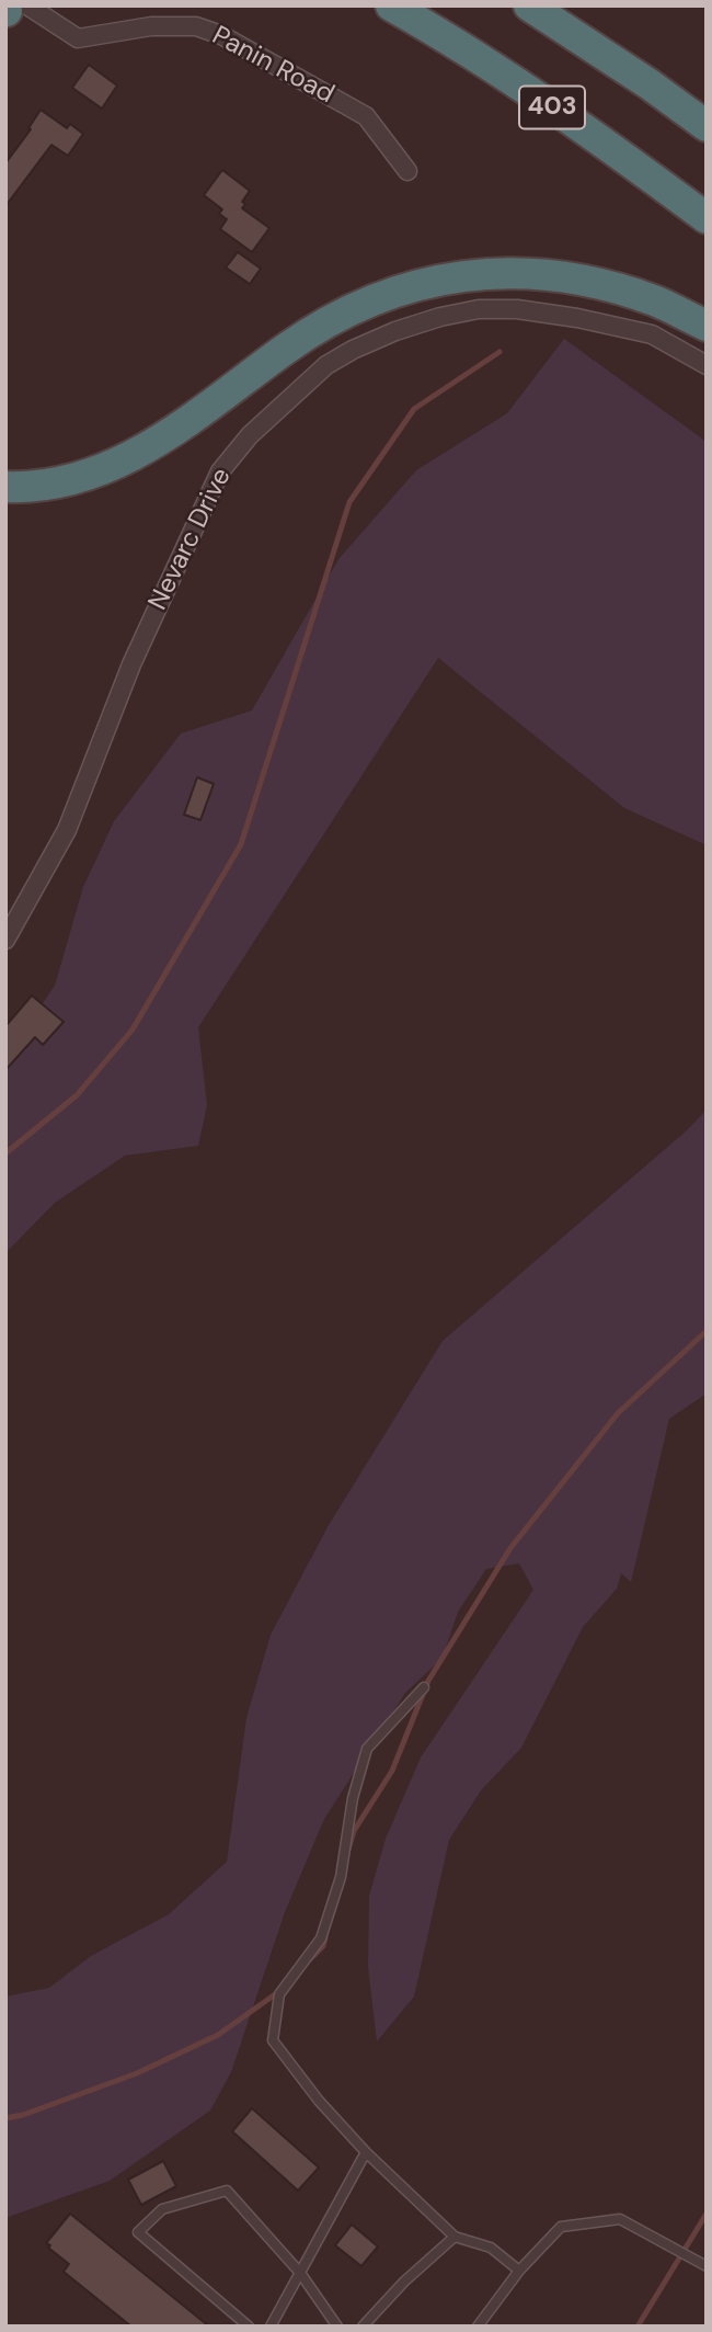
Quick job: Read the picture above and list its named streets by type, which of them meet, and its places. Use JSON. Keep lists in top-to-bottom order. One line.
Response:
{"streets":{"highway":["403"],"street":["Panin Road","Nevarc Drive"]}}
